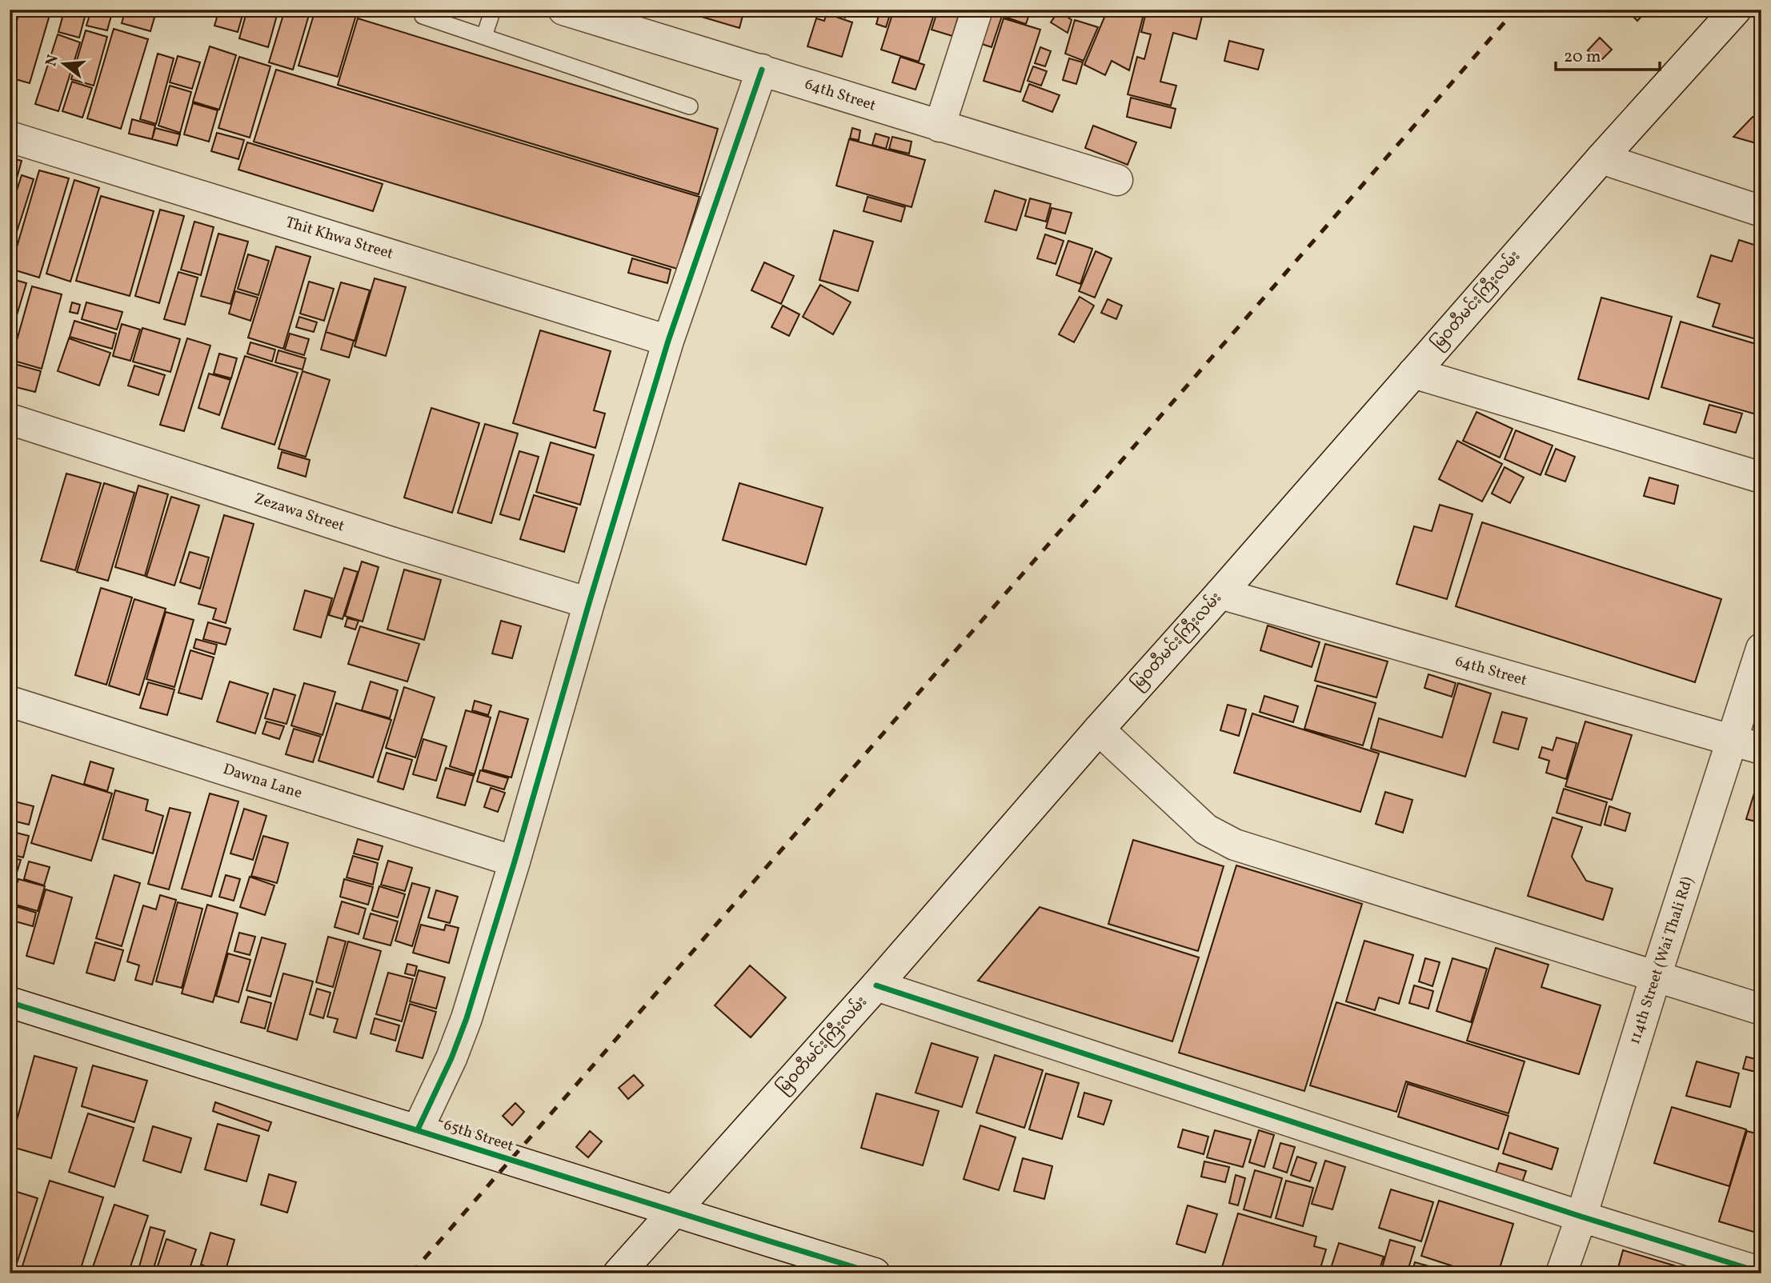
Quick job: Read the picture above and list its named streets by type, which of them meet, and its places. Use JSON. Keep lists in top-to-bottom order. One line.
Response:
{"streets":{"street":["64th Street","Thit Khwa Street","မြဝတီမင်းကြီးလမ်း","Zezawa Street","Dawna Lane","114th Street (Wai Thali Rd)","65th Street"]},"crossings":[["64th Street","မြဝတီမင်းကြီးလမ်း"],["64th Street","114th Street (Wai Thali Rd)"],["မြဝတီမင်းကြီးလမ်း","65th Street"]],"scale_bar":"20 m","north":"left"}
